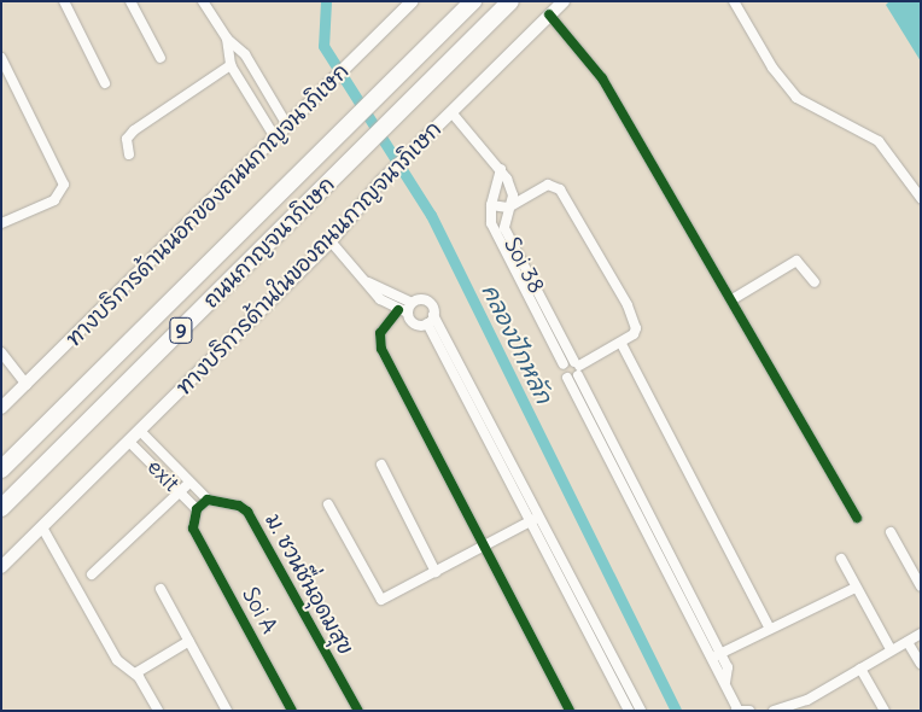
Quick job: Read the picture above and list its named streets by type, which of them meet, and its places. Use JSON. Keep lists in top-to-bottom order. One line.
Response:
{"streets":{"highway":["ถนนกาญจนาภิเษก","9"],"main road":["ทางบริการด้านนอกของถนนกาญจนาภิเษก","ทางบริการด้านในของถนนกาญจนาภิเษก"],"street":["Soi 38","exit","ม. ชวนชื่นอุดมสุข","Soi A"]},"crossings":[["ทางบริการด้านในของถนนกาญจนาภิเษก","Soi 38"],["ทางบริการด้านในของถนนกาญจนาภิเษก","exit"],["exit","Soi A"]],"water":["คลองปักหลัก"]}
